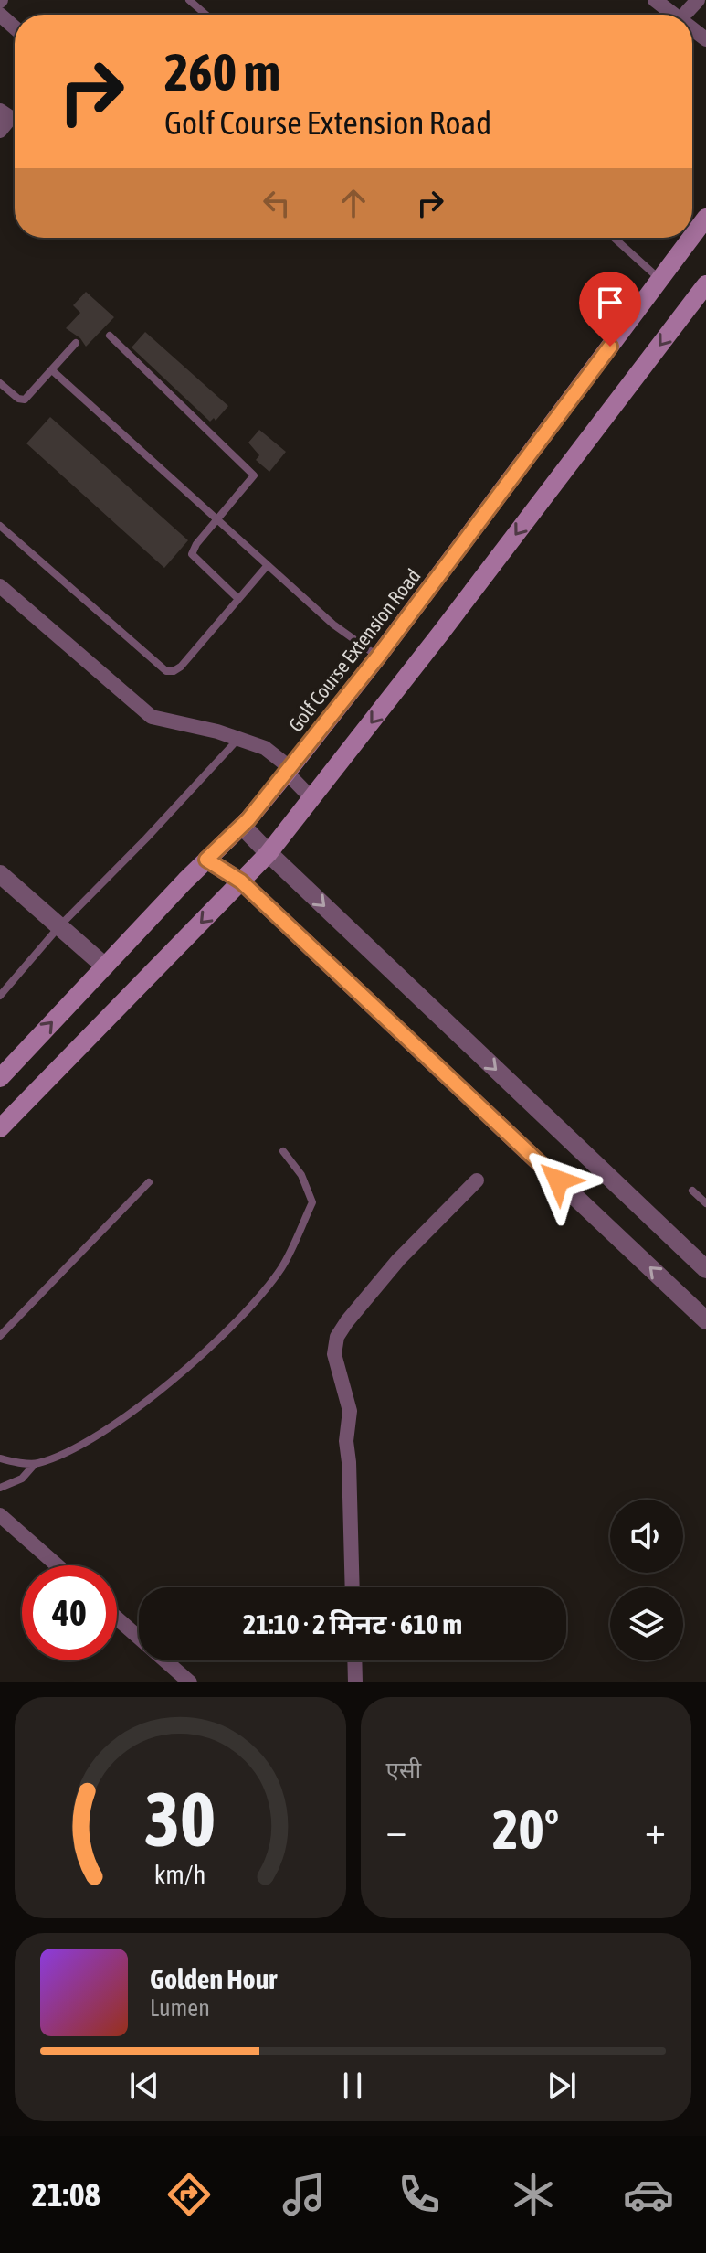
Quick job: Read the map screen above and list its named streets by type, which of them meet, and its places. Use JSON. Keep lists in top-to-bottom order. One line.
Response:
{"streets":{"main road":["Golf Course Extension Road"]},"page":{"turn":["260 m","Golf Course Extension Road"],"limit":"40","trip":"21:10 · 2 मिनट · 610 m","tile":"एसी","heat":["−","20°","+"],"song":["Golden Hour","Lumen"],"tabs":"21:08","gauge":["30","km/h"]}}
